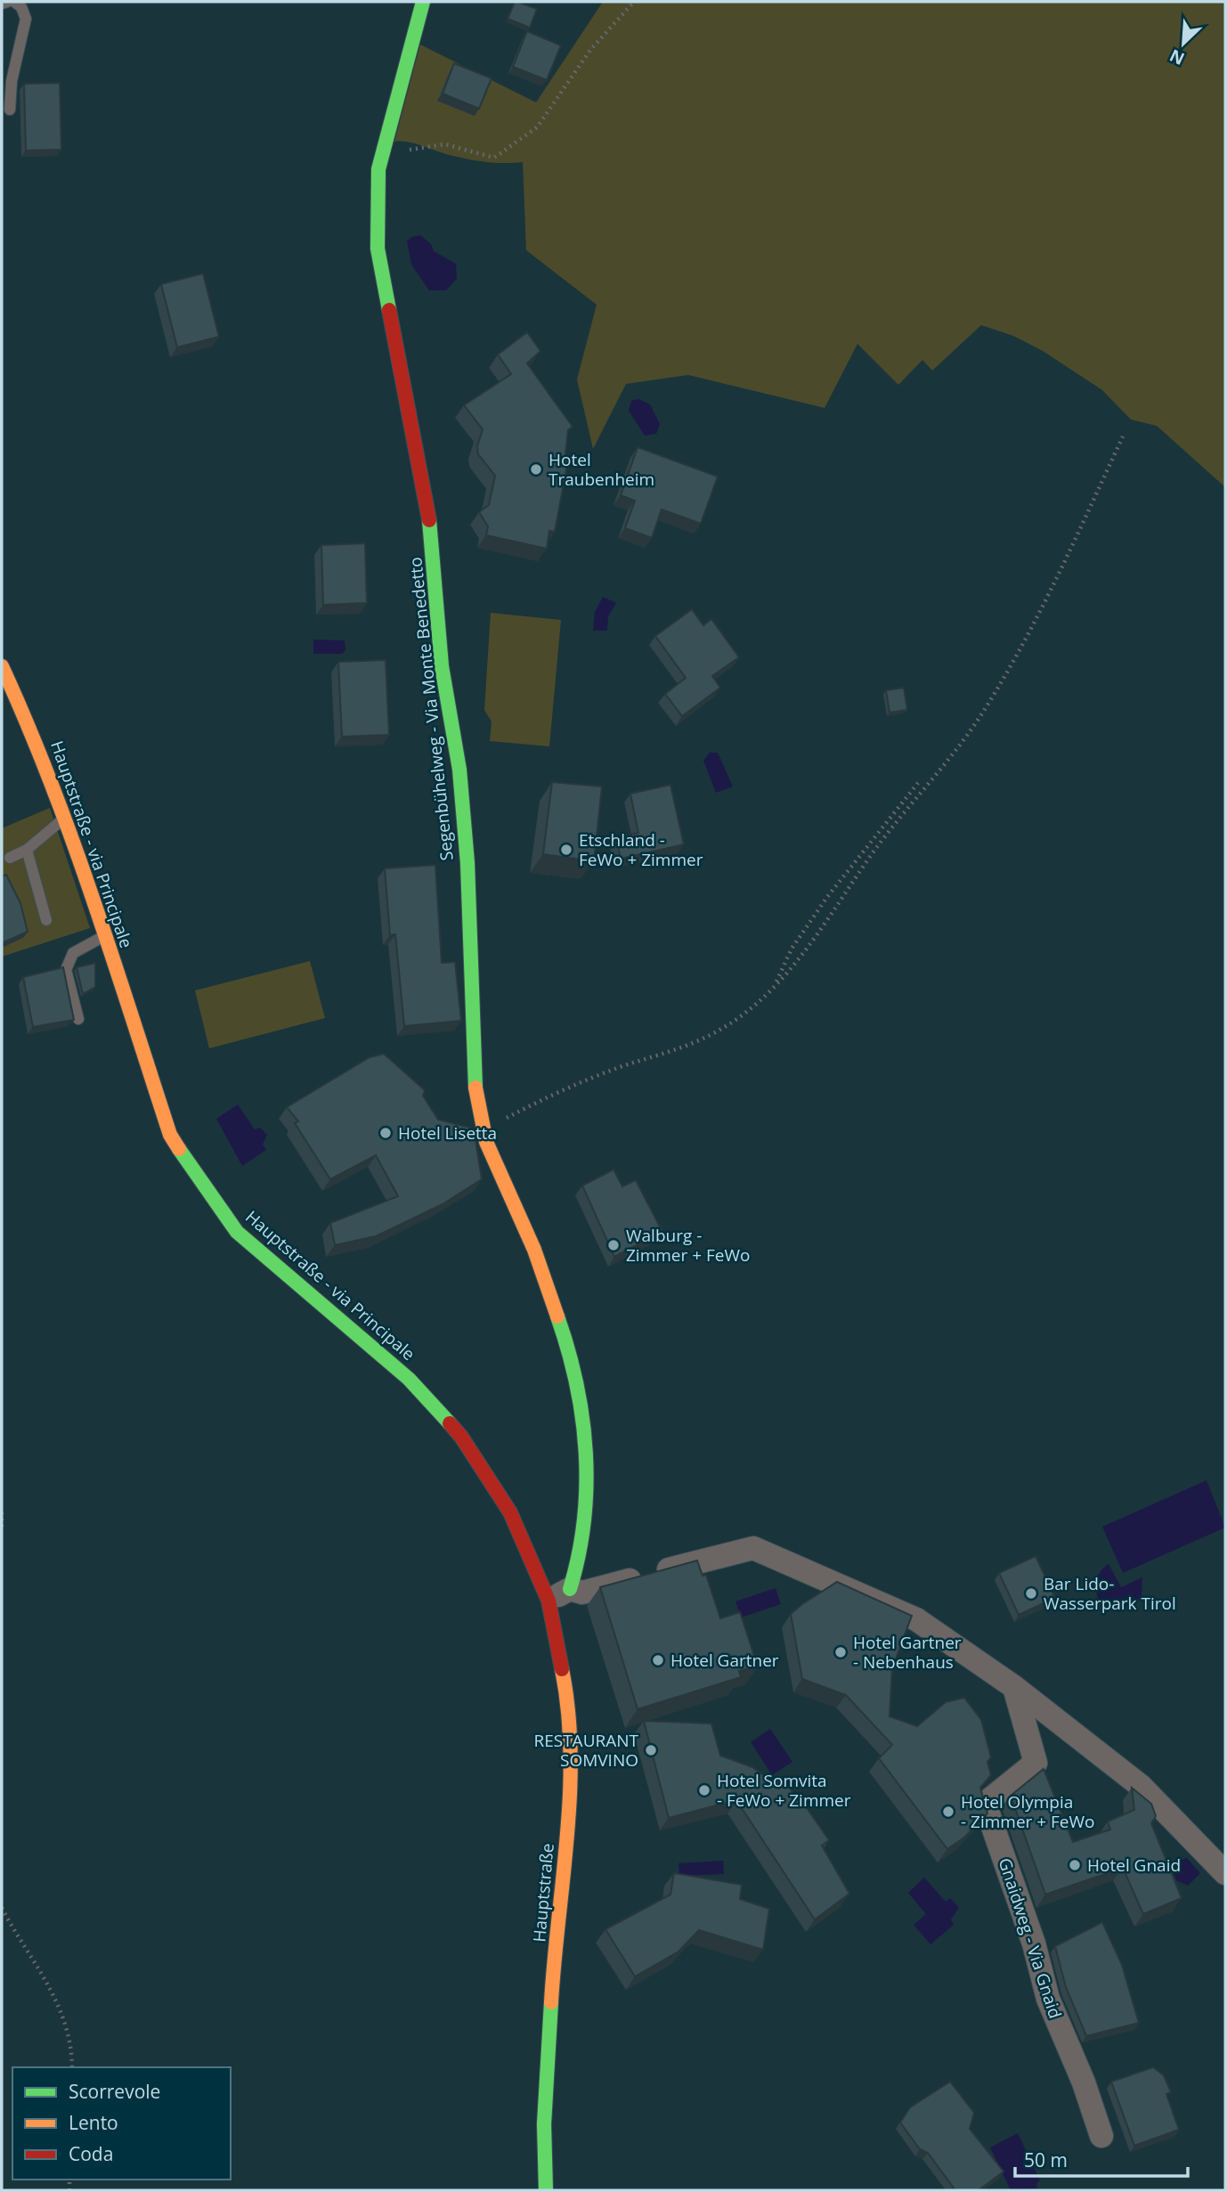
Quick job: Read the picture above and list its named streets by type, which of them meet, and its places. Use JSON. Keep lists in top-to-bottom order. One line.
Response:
{"streets":{"street":["Segenbühelweg - Via Monte Benedetto","Hauptstraße - via Principale","Hauptstraße","Gnaidweg - Via Gnaid"]},"crossings":[["Hauptstraße - via Principale","Hauptstraße"]],"places":["Hotel Traubenheim","Etschland - FeWo + Zimmer","Hotel Lisetta","Walburg - Zimmer + FeWo","Bar Lido- Wasserpark Tirol","Hotel Gartner - Nebenhaus","Hotel Gartner","RESTAURANT SOMVINO","Hotel Somvita - FeWo + Zimmer","Hotel Olympia - Zimmer + FeWo","Hotel Gnaid"],"legend":["Scorrevole","Lento","Coda"],"scale_bar":"50 m","north":"bottom left"}
